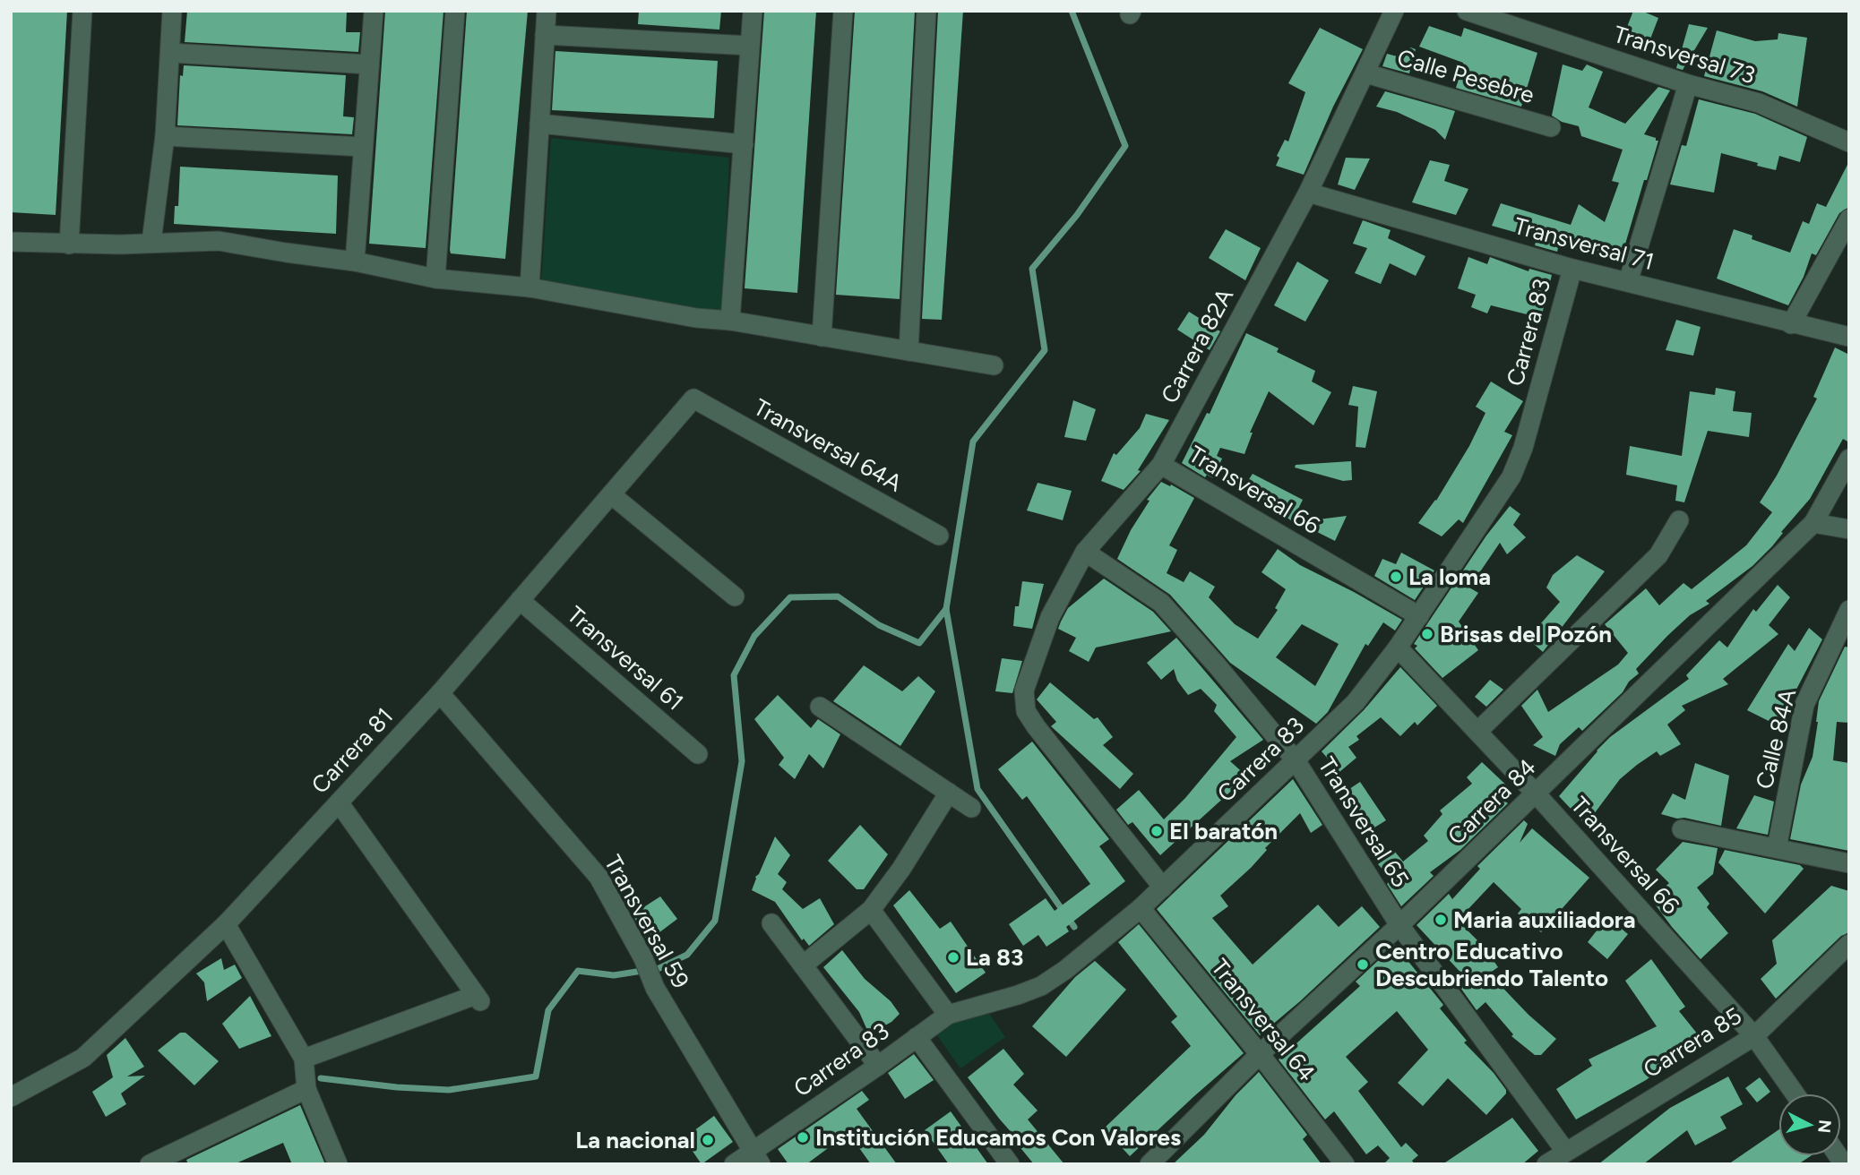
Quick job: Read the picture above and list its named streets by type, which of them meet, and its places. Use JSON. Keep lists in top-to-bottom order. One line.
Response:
{"streets":{"street":["Transversal 73","Calle Pesebre","Transversal 71","Carrera 83","Carrera 82A","Transversal 64A","Transversal 66","Transversal 61","Calle 84A","Carrera 81","Carrera 84","Transversal 65","Transversal 59","Transversal 64","Carrera 85"]},"crossings":[["Calle Pesebre","Carrera 82A"],["Transversal 71","Carrera 83"],["Transversal 71","Carrera 82A"],["Carrera 83","Carrera 82A"],["Carrera 83","Transversal 66"],["Carrera 83","Transversal 65"],["Carrera 83","Transversal 59"],["Carrera 83","Transversal 64"],["Carrera 82A","Transversal 66"],["Carrera 82A","Transversal 65"],["Transversal 64A","Carrera 81"],["Transversal 66","Carrera 84"],["Transversal 66","Carrera 85"],["Transversal 61","Carrera 81"],["Carrera 81","Transversal 59"],["Carrera 84","Transversal 65"],["Carrera 84","Transversal 64"],["Transversal 65","Carrera 85"]],"places":["La loma","Brisas del Pozón","El baratón","Maria auxiliadora","La 83","Centro Educativo Descubriendo Talento","Institución Educamos Con Valores","La nacional"],"north":"right"}
